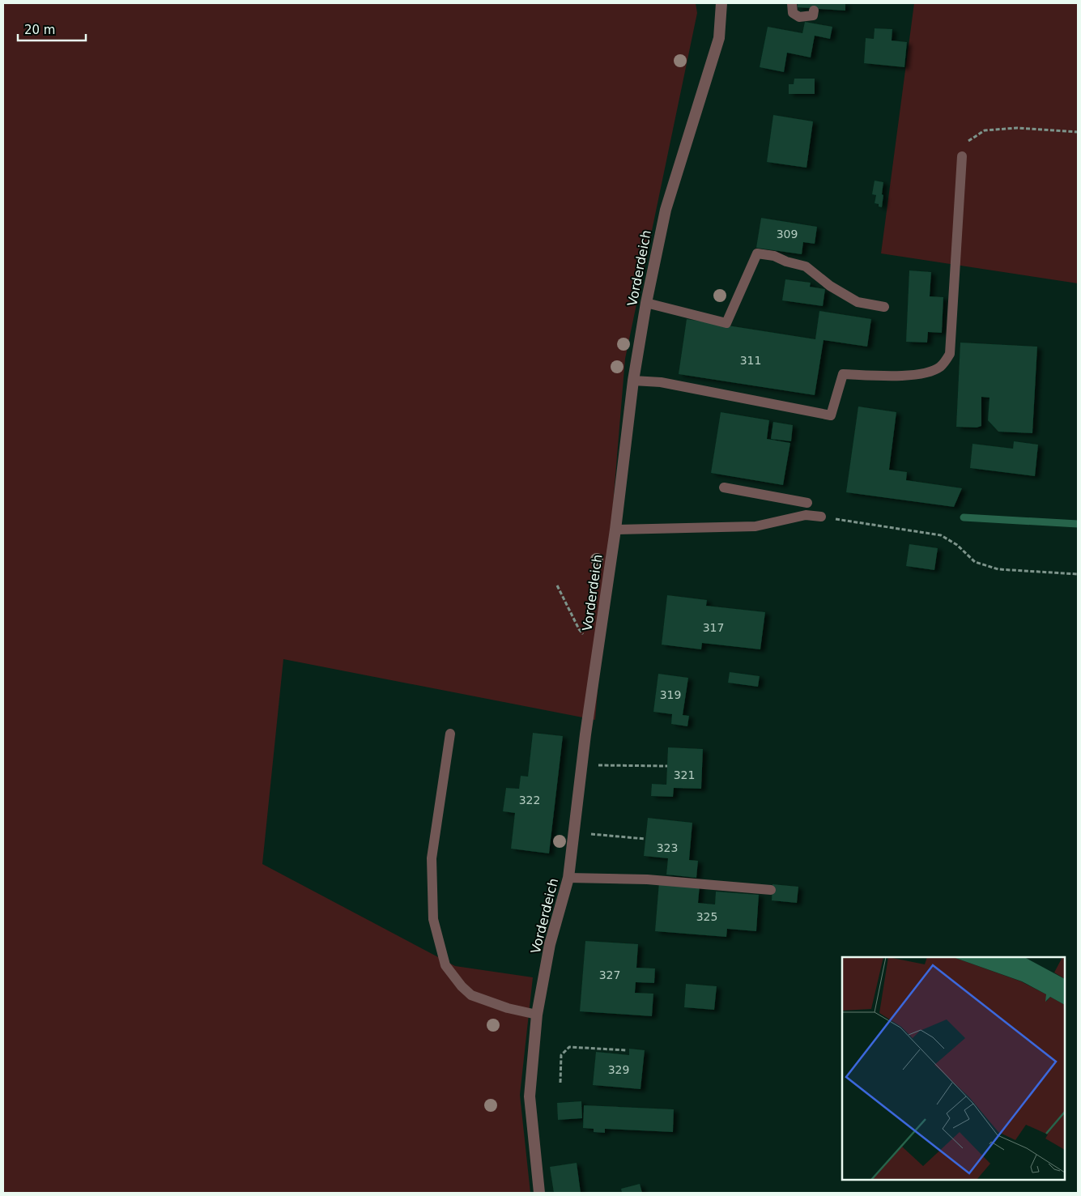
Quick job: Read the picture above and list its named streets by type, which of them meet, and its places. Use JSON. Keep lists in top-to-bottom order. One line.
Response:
{"streets":{"street":["Vorderdeich"]},"house_numbers":["309","311","317","319","321","322","323","325","327","329"],"scale_bar":"20 m"}
